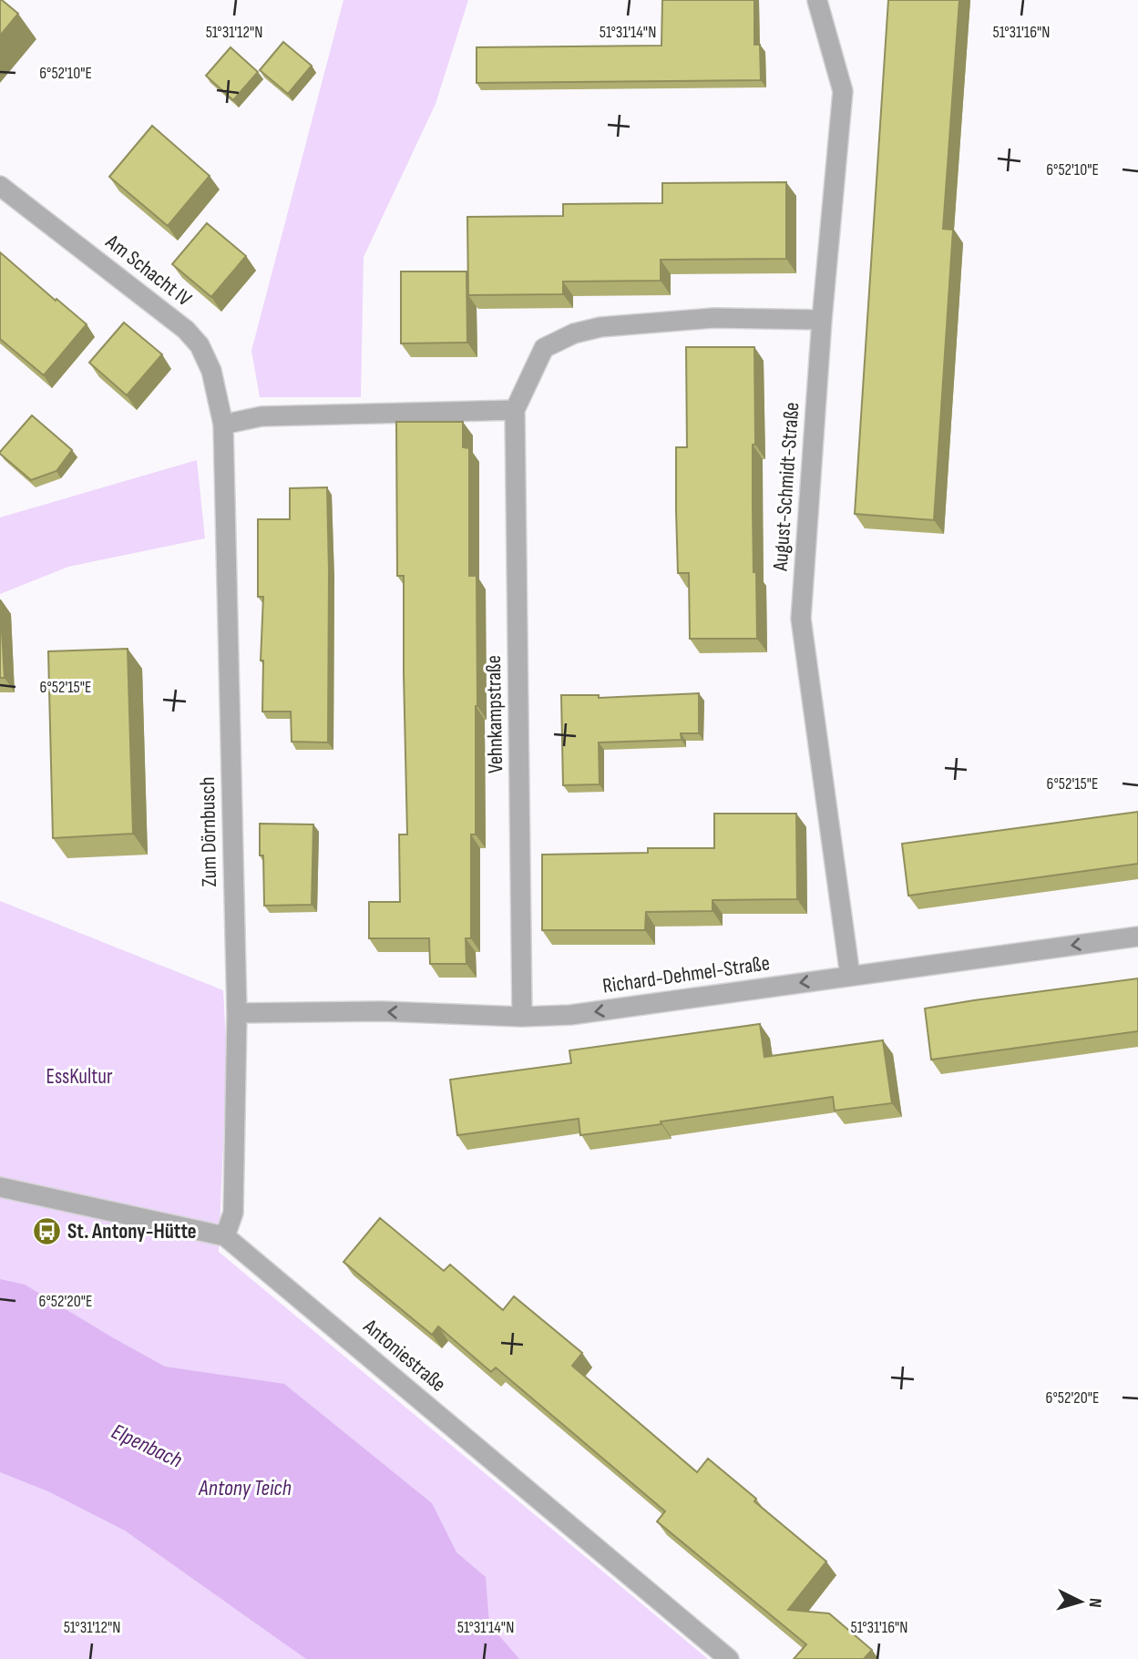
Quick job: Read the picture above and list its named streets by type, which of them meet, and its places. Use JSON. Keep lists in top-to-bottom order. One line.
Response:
{"streets":{"street":["Am Schacht IV","August-Schmidt-Straße","Vehnkampstraße","Zum Dörnbusch","Richard-Dehmel-Straße","Antoniestraße"]},"crossings":[["Am Schacht IV","Zum Dörnbusch"],["August-Schmidt-Straße","Vehnkampstraße"],["August-Schmidt-Straße","Richard-Dehmel-Straße"],["Vehnkampstraße","Richard-Dehmel-Straße"],["Zum Dörnbusch","Richard-Dehmel-Straße"],["Zum Dörnbusch","Antoniestraße"]],"one_way":["Richard-Dehmel-Straße"],"water":["Elpenbach","Antony Teich"],"parks":["EssKultur"],"places":{"bus stop":["St. Antony-Hütte"]},"north":"right","coordinates":["51°31'12\"N","51°31'14\"N","51°31'16\"N","6°52'10\"E","6°52'15\"E","6°52'20\"E"]}
